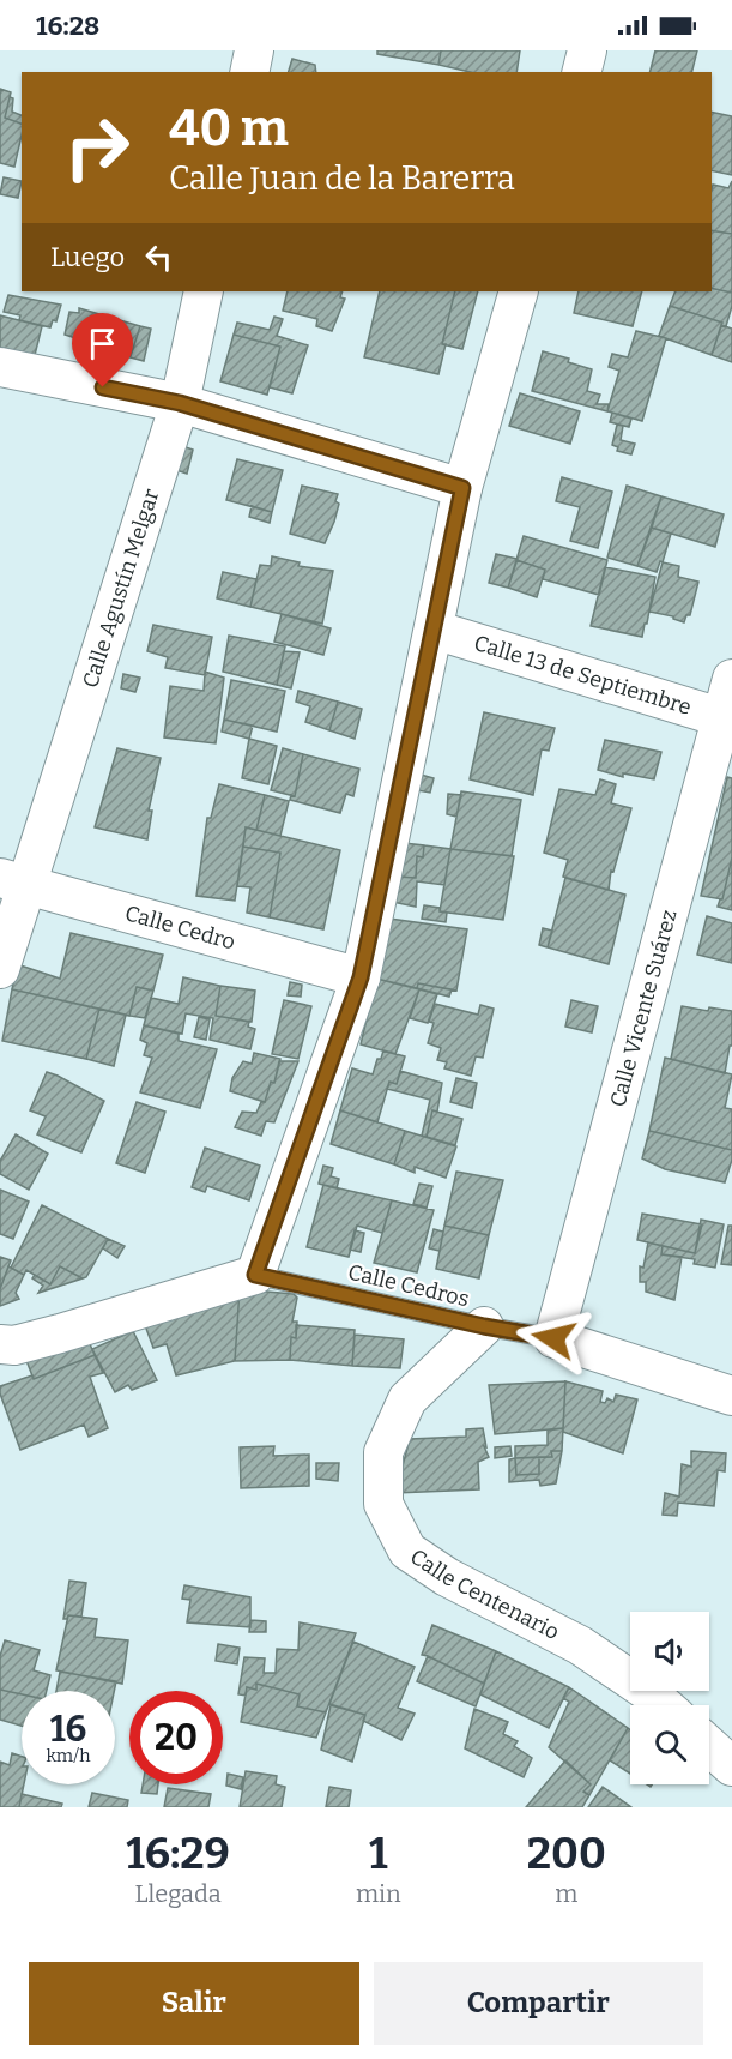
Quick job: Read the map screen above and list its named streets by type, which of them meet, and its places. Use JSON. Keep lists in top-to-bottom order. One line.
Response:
{"streets":{"street":["Calle Agustín Melgar","Calle 13 de Septiembre","Calle Cedro","Calle Vicente Suárez","Calle Centenario"],"lane":["Calle Cedros"]},"crossings":[["Calle Agustín Melgar","Calle Cedro"],["Calle 13 de Septiembre","Calle Vicente Suárez"],["Calle Vicente Suárez","Calle Cedros"],["Calle Cedros","Calle Centenario"]],"page":{"status":"16:28","turn":["40 m","Calle Juan de la Barerra"],"then":"Luego","speed":"16 km/h","limit":"20","eta":["16:29","Llegada","1","min","200","m"],"buttons":["Salir","Compartir"]}}
